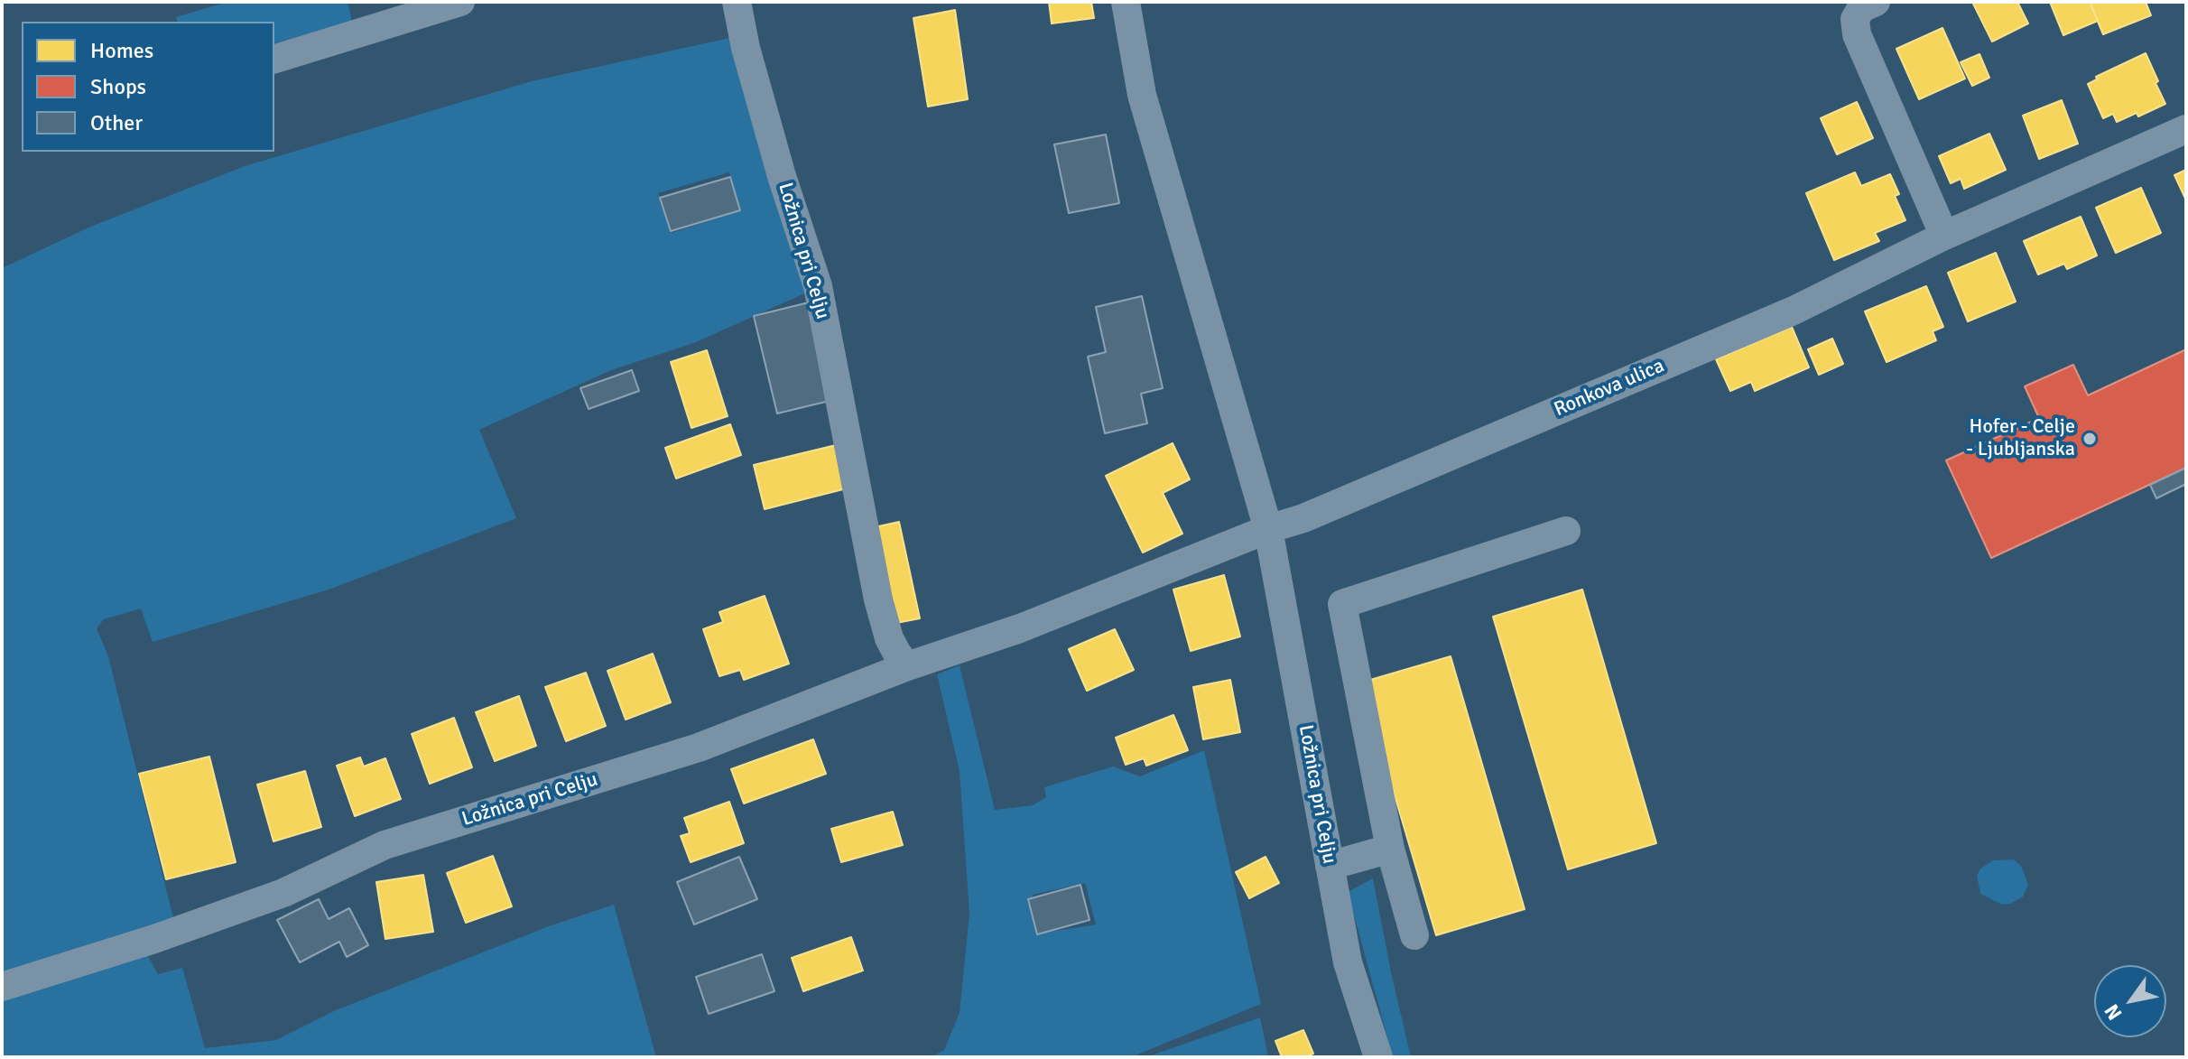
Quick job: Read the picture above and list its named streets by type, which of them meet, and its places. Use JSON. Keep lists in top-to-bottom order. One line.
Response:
{"streets":{"street":["Ložnica pri Celju","Ronkova ulica"]},"crossings":[["Ložnica pri Celju","Ronkova ulica"]],"places":["Hofer - Celje - Ljubljanska"],"legend":["Homes","Shops","Other"],"north":"bottom left"}
